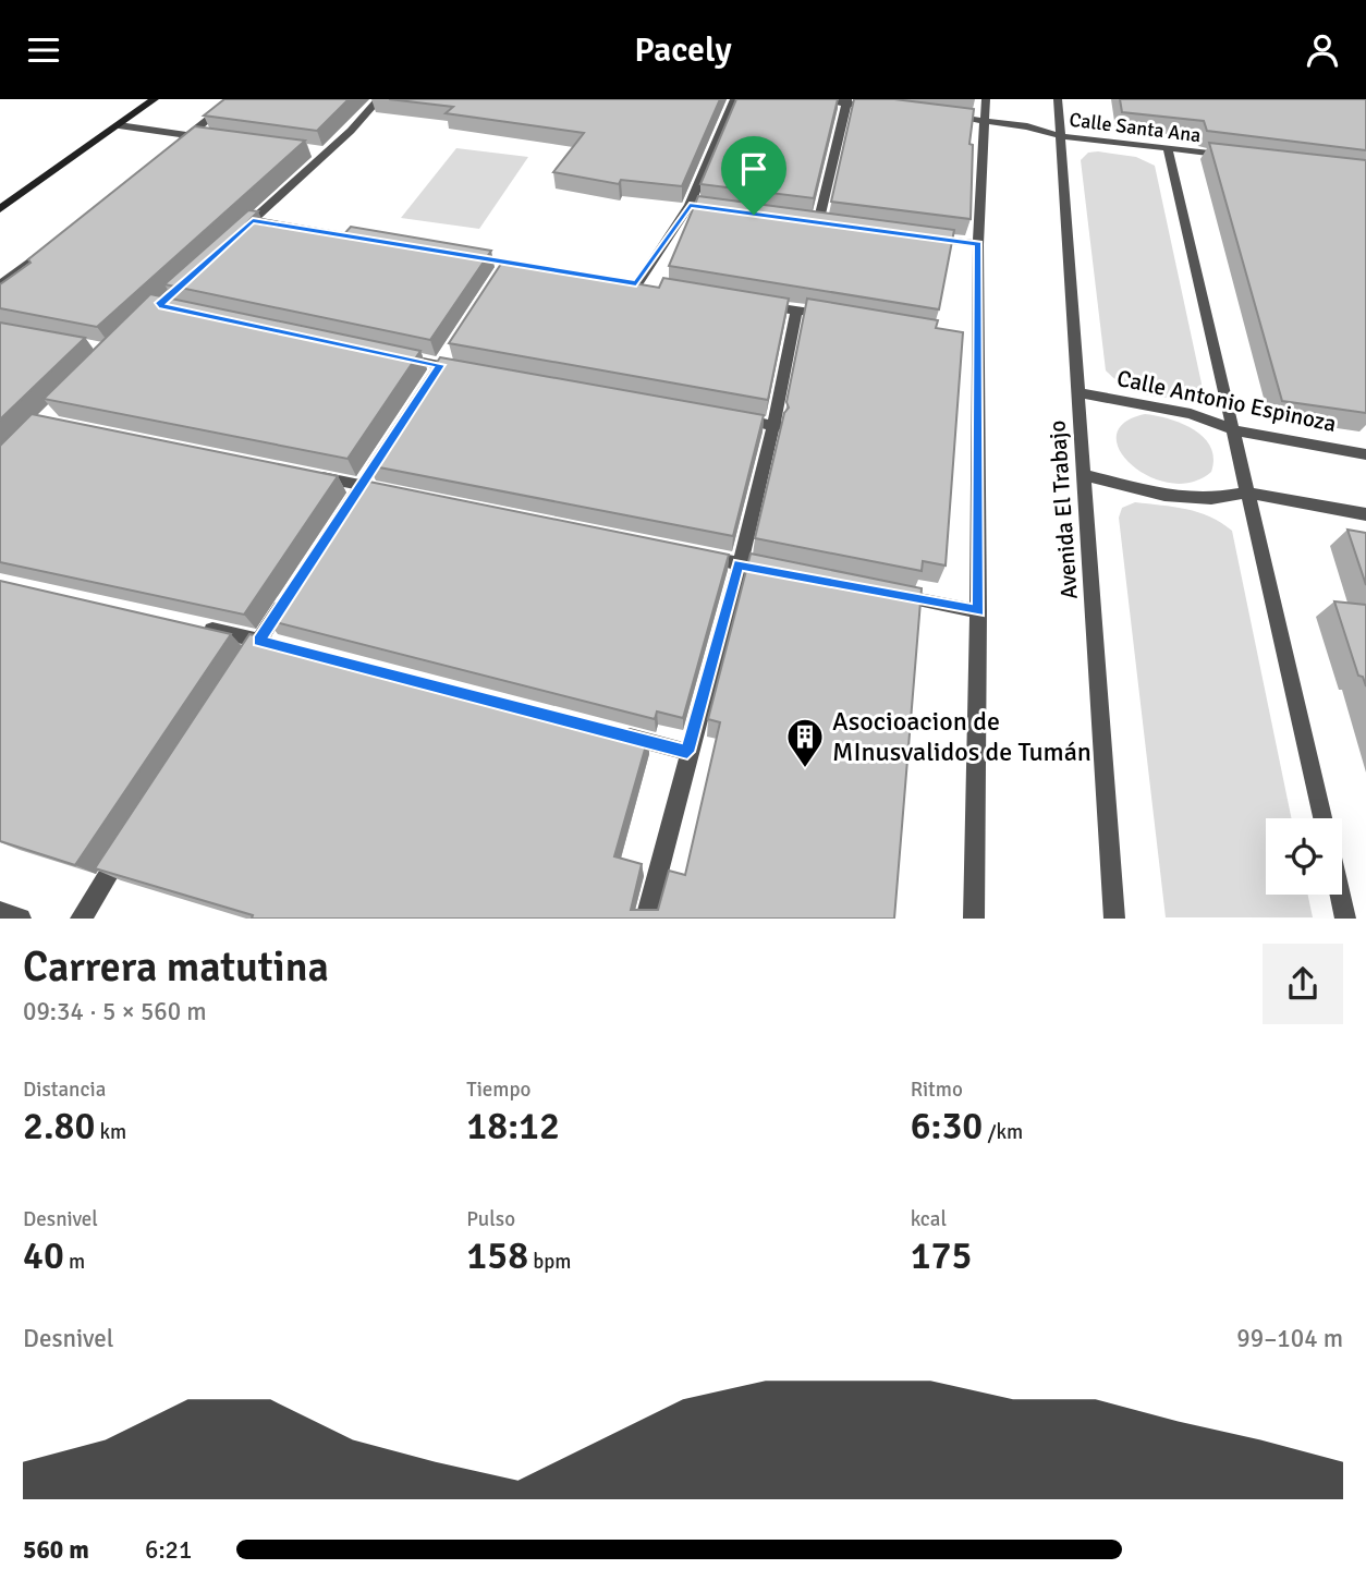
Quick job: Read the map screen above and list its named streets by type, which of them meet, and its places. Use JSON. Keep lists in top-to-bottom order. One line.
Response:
{"streets":{"street":["Calle Santa Ana","Calle Antonio Espinoza","Avenida El Trabajo"]},"crossings":[["Calle Santa Ana","Avenida El Trabajo"],["Calle Antonio Espinoza","Avenida El Trabajo"]],"places":{"building":["Asocioacion de MInusvalidos de Tumán"]},"page":{"header":"Pacely","heading":["Carrera matutina","09:34 · 5 × 560 m"],"stats":[["Distancia","2.80 km"],["Tiempo","18:12"],["Ritmo","6:30 /km"],["Desnivel","40 m"],["Pulso","158 bpm"],["kcal","175"]],"chart":["Desnivel","99–104 m"],"list":[{"name":"560 m","note":"6:21"}]}}
